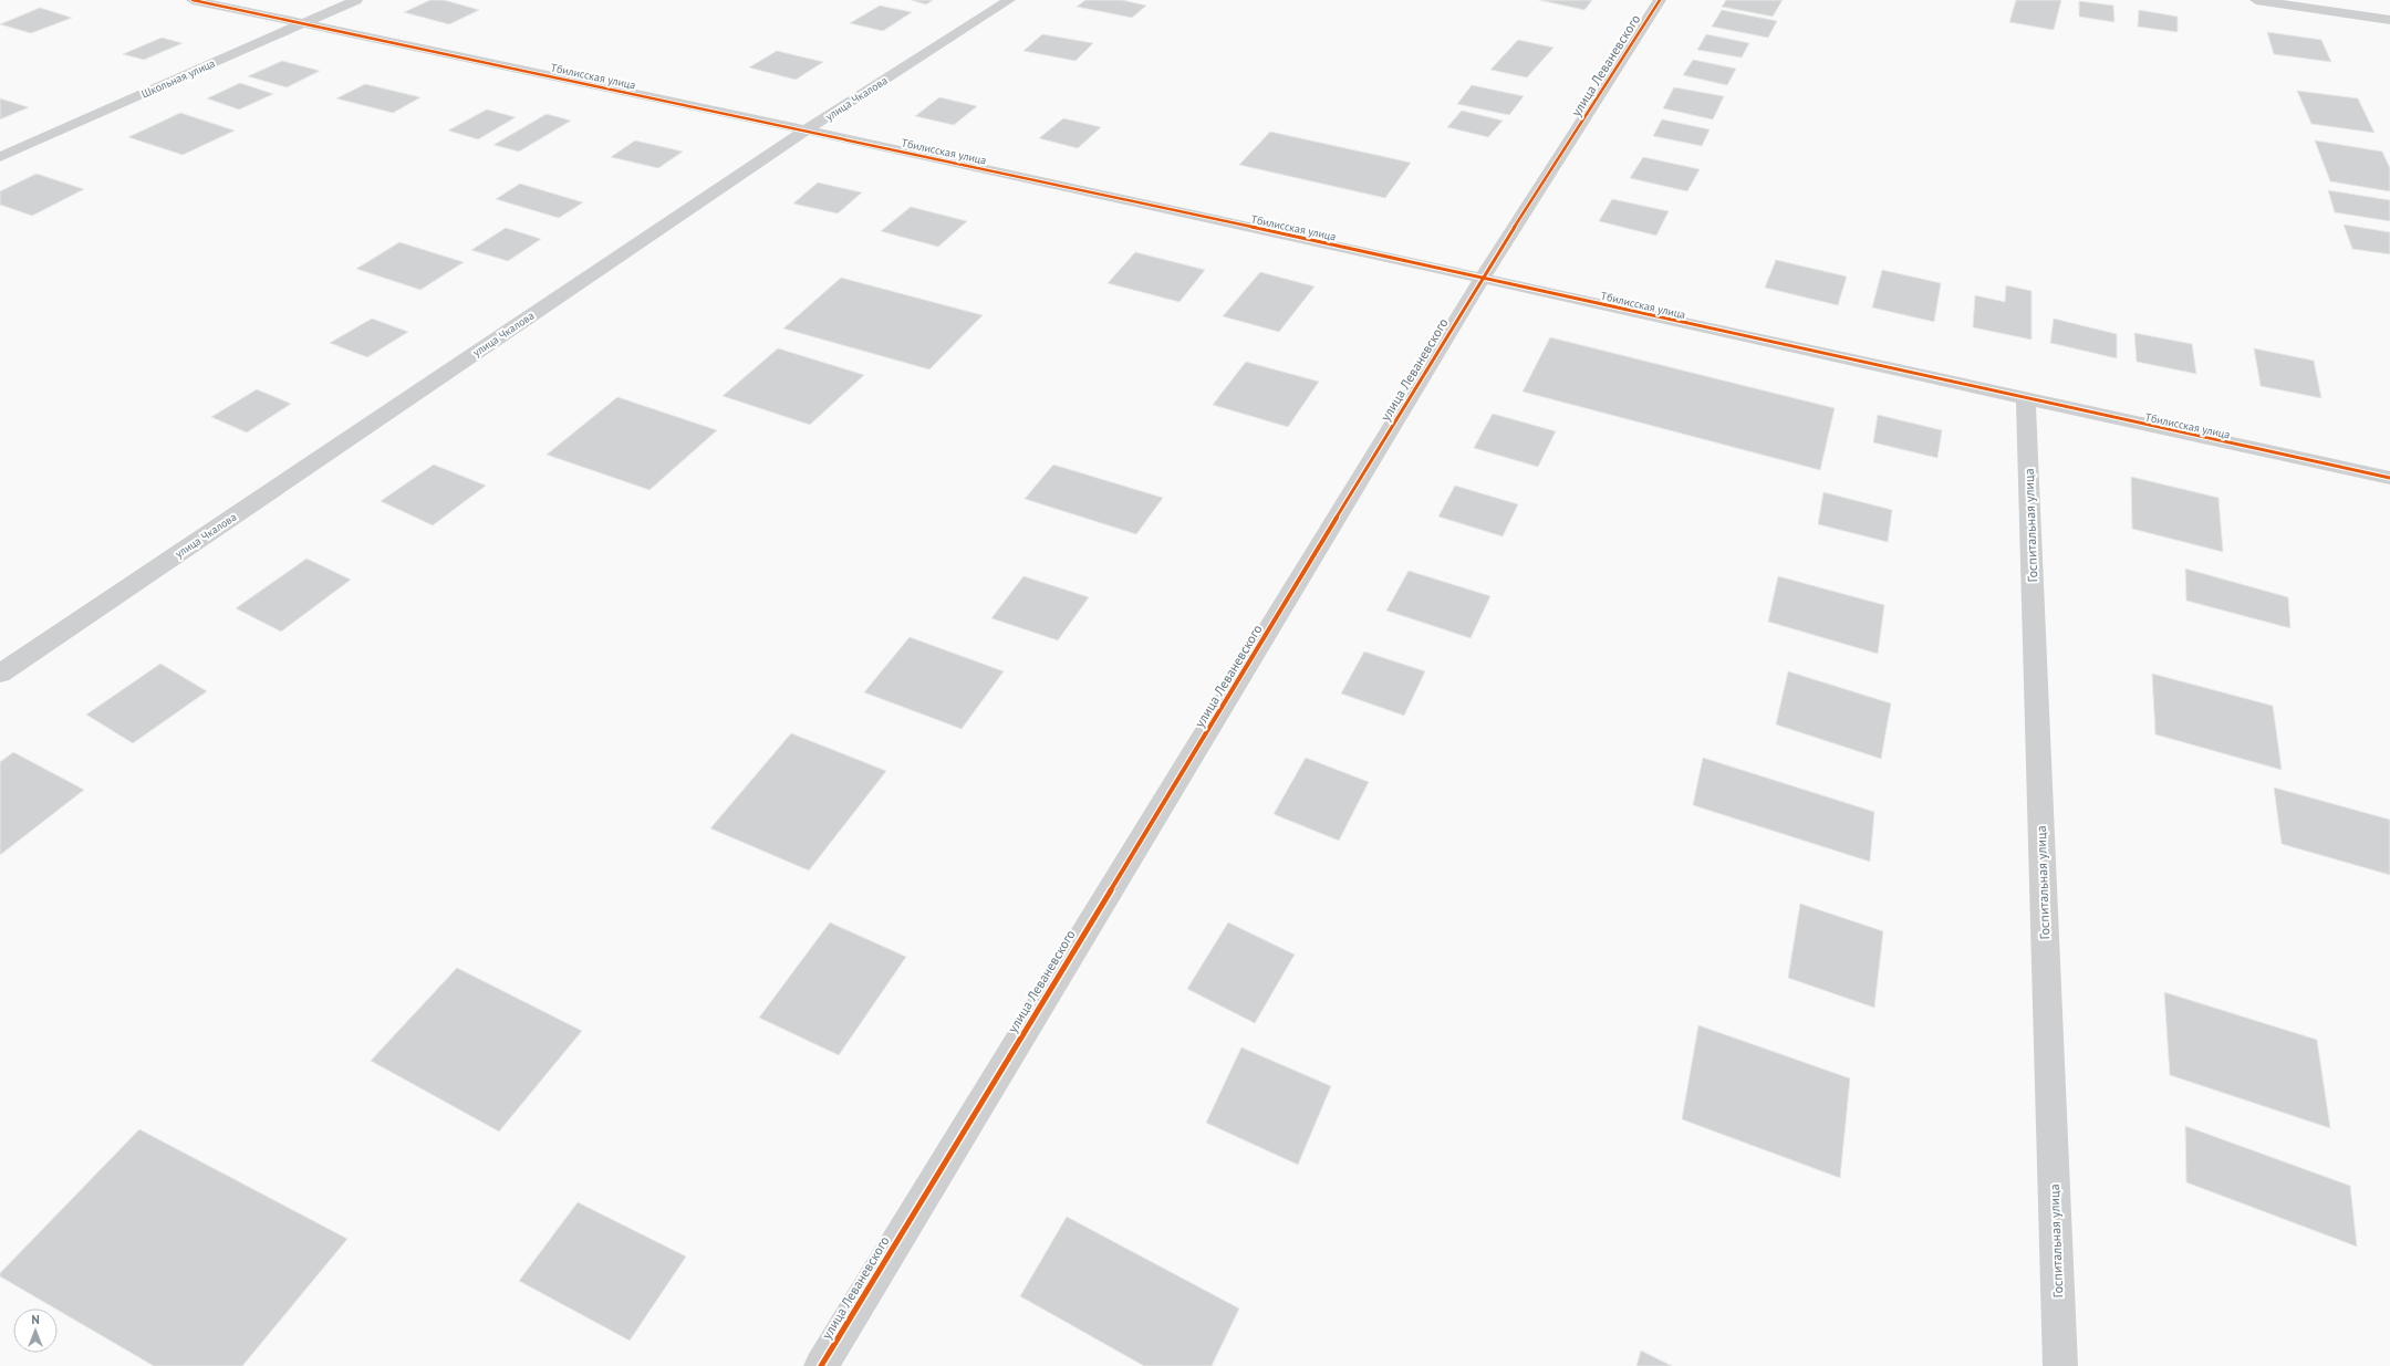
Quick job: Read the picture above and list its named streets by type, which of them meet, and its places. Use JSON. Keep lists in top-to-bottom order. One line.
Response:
{"streets":{"street":["улица Леваневского","Тбилисская улица","Школьная улица","улица Чкалова","Госпитальная улица"]},"crossings":[["улица Леваневского","Тбилисская улица"],["Тбилисская улица","Школьная улица"],["Тбилисская улица","улица Чкалова"],["Тбилисская улица","Госпитальная улица"]],"north":"top"}
